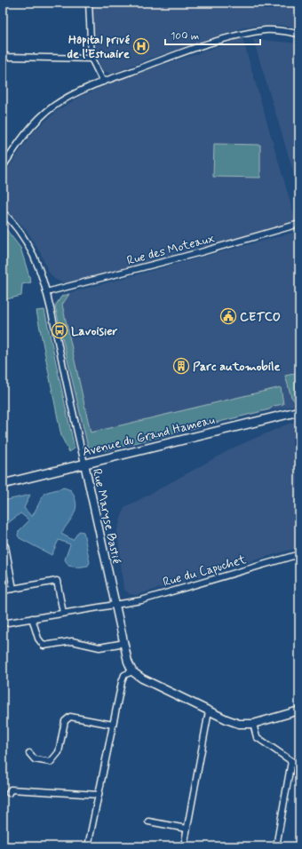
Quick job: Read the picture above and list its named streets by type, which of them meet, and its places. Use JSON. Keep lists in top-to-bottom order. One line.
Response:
{"streets":{"main road":["Avenue du Grand Hameau"],"street":["Rue des Moteaux","Rue Maryse Bastié","Rue du Capuchet"]},"crossings":[["Rue des Moteaux","Rue Maryse Bastié"],["Avenue du Grand Hameau","Rue Maryse Bastié"],["Rue Maryse Bastié","Rue du Capuchet"]],"places":{"hospital":["Hôpital privé de l'Estuaire"],"public building":["CETCO"],"bus stop":["Lavoisier"],"building":["Parc automobile"]},"scale_bar":"100 m"}
